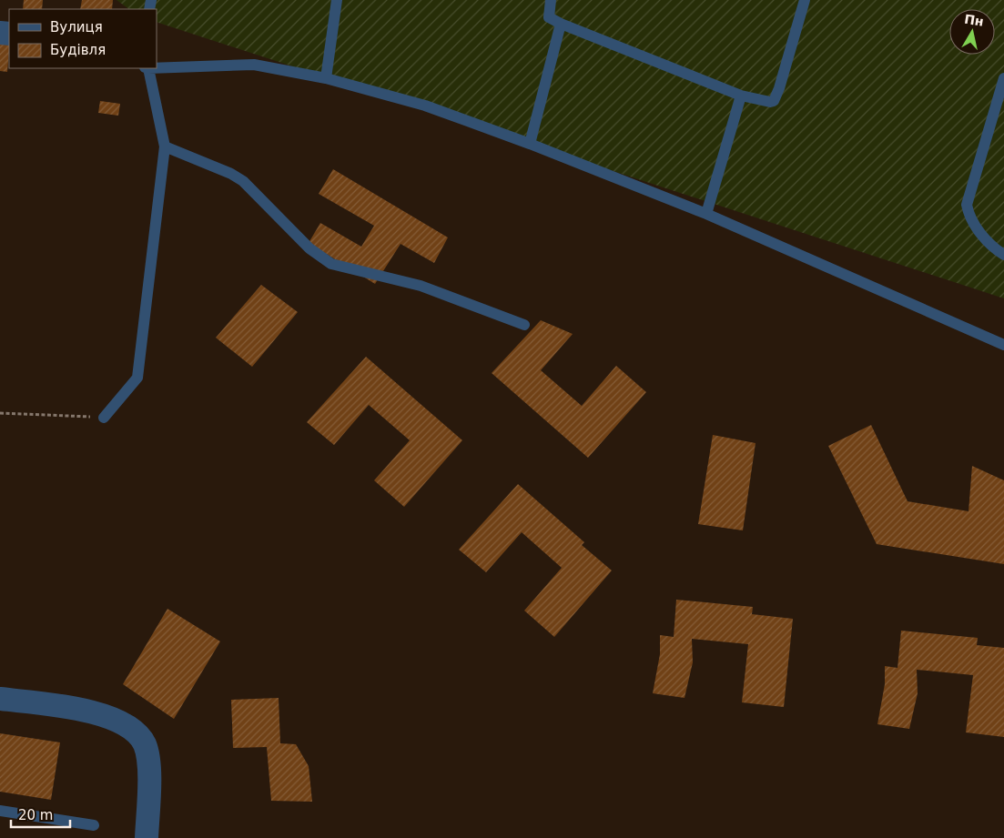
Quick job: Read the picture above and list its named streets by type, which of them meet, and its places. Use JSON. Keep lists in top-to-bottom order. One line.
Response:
{"legend":["Вулиця","Будівля"],"scale_bar":"20 m","north":"top"}
